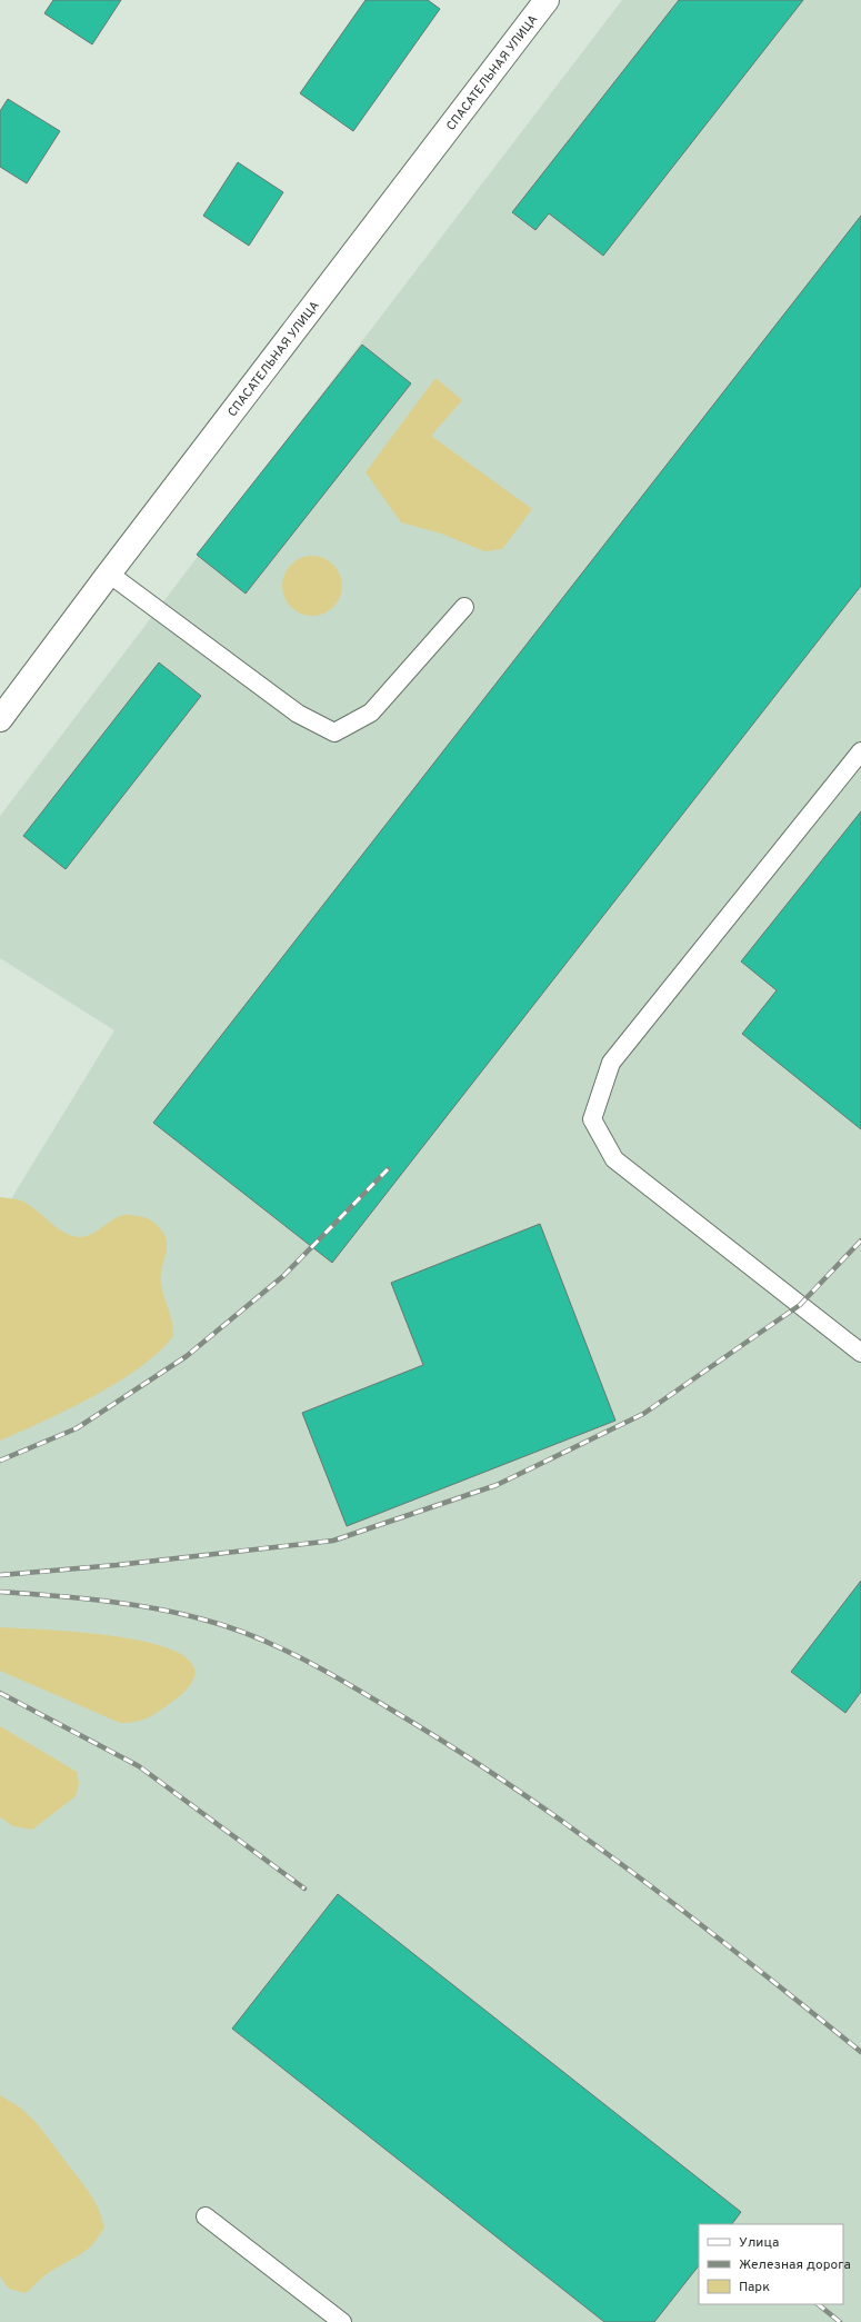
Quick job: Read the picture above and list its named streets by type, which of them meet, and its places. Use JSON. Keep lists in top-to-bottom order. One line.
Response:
{"streets":{"street":["СПАСАТЕЛЬНАЯ УЛИЦА"]},"legend":["Улица","Железная дорога","Парк"]}
